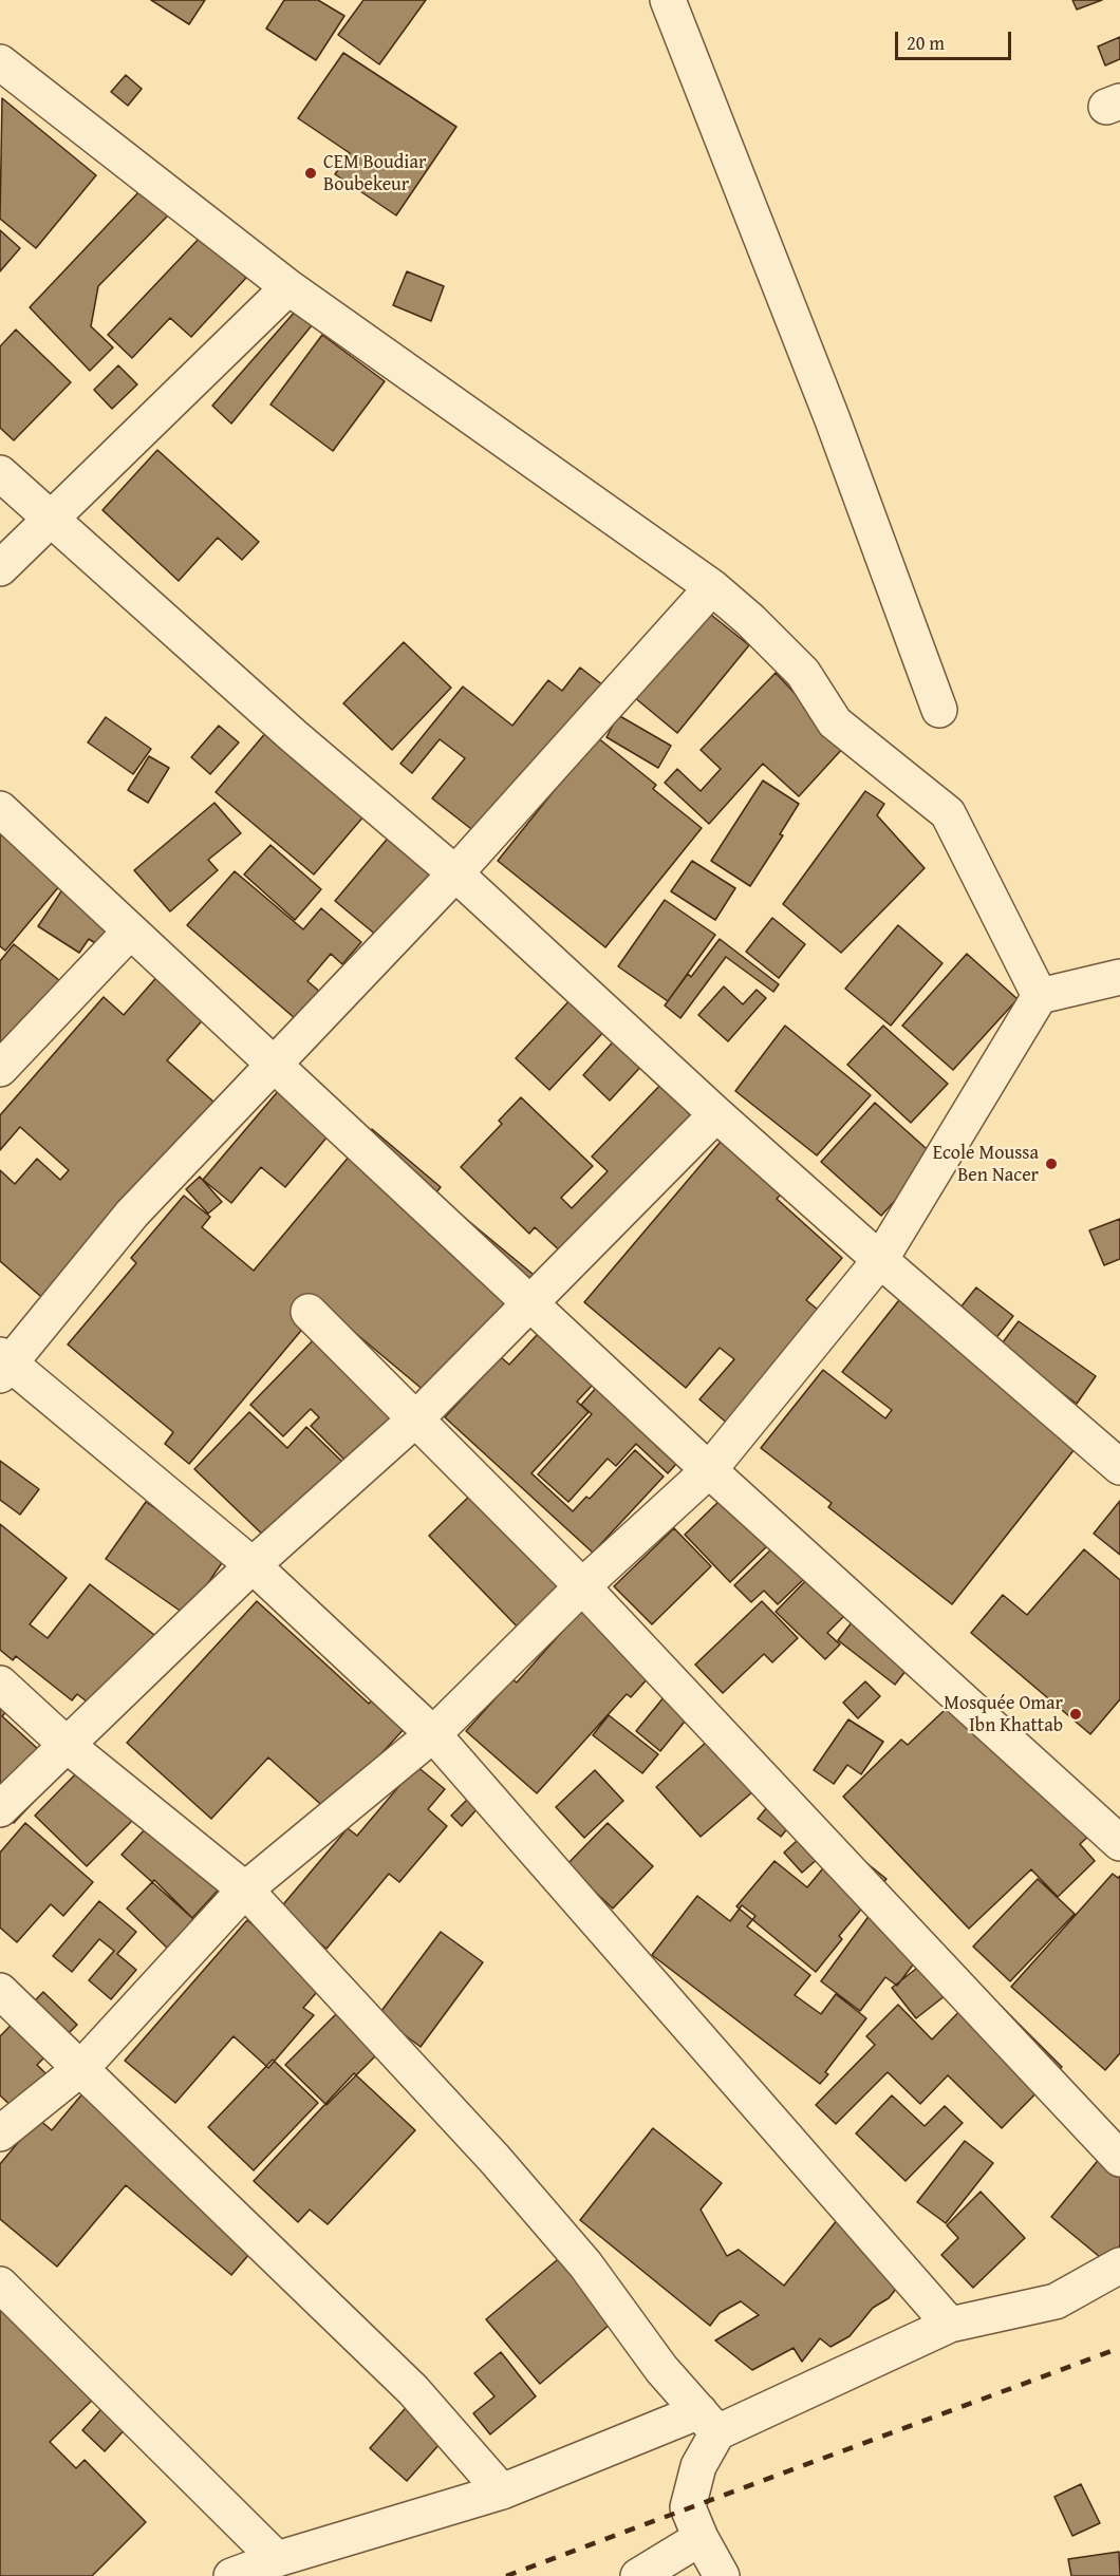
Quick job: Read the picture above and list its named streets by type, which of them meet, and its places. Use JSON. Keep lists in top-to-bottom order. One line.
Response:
{"places":["CEM Boudiar Boubekeur","Ecole Moussa Ben Nacer","Mosquée Omar Ibn Khattab"],"scale_bar":"20 m"}
